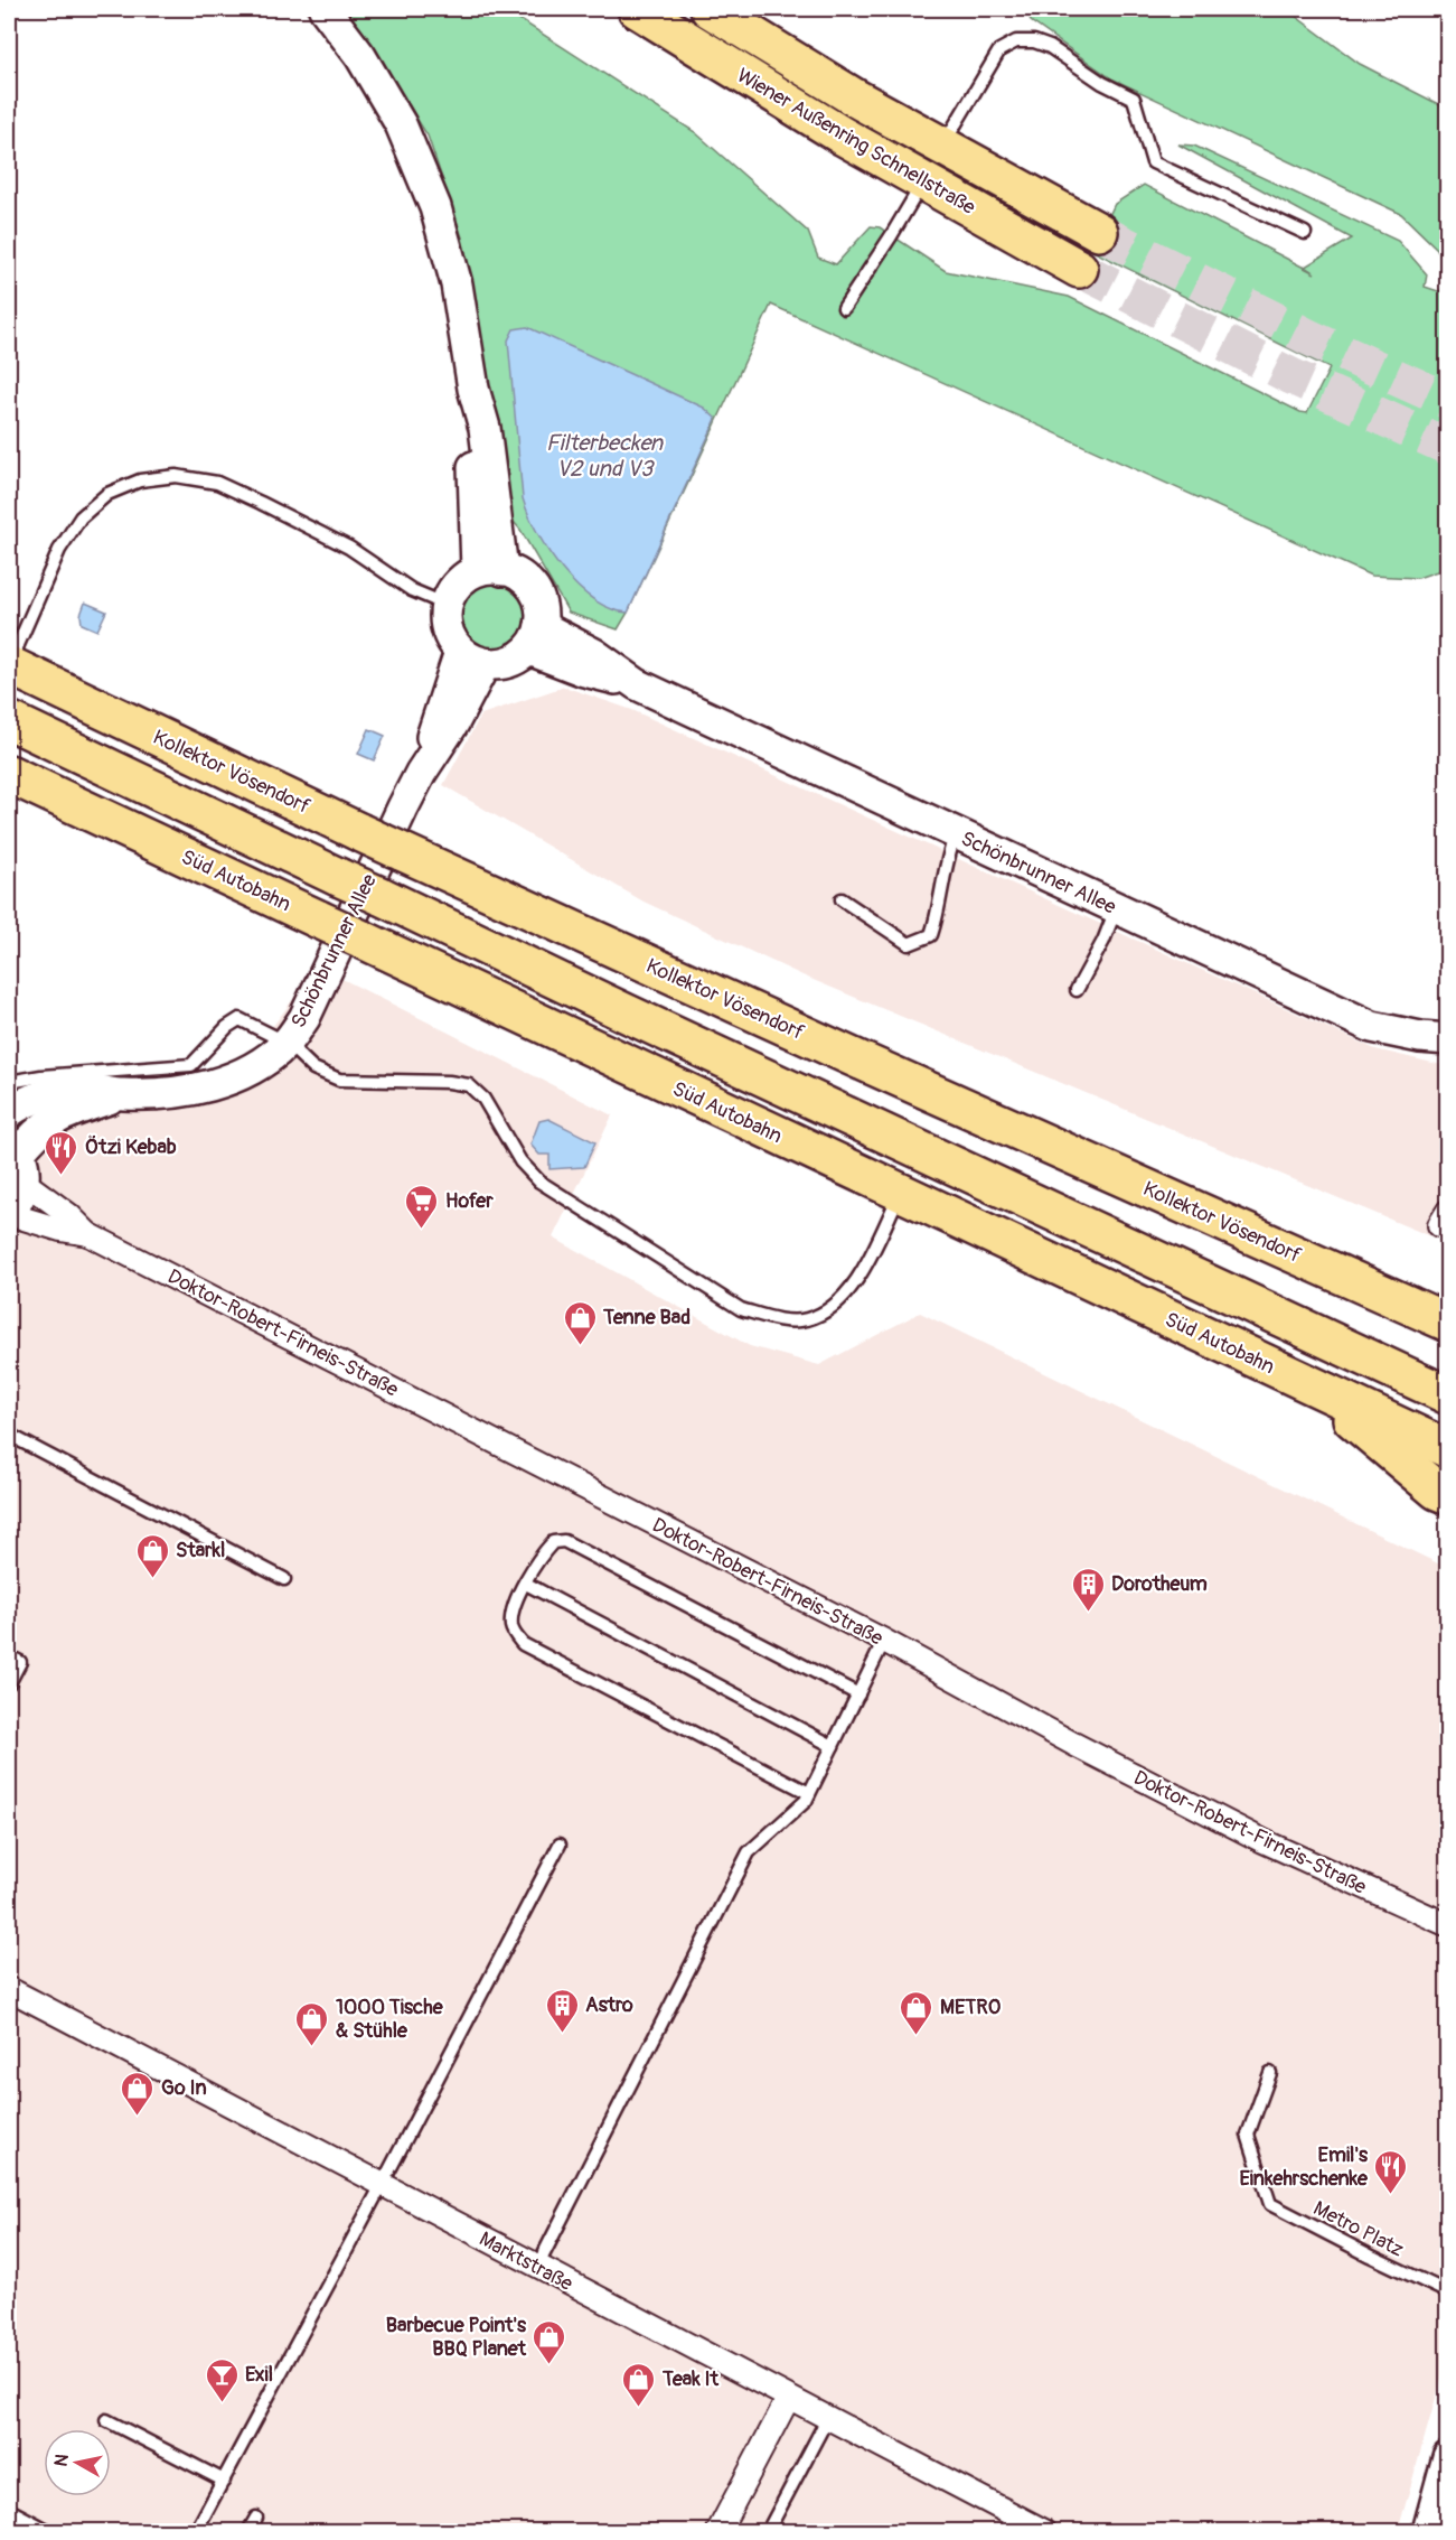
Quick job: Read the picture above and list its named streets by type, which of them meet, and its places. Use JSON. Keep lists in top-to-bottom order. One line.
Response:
{"streets":{"highway":["Wiener Außenring Schnellstraße","Kollektor Vösendorf","Süd Autobahn"],"main road":["Schönbrunner Allee"],"street":["Doktor-Robert-Firneis-Straße","Marktstraße"],"lane":["Metro Platz"]},"crossings":[["Schönbrunner Allee","Doktor-Robert-Firneis-Straße"]],"water":["Filterbecken V2 und V3"],"places":{"restaurant":["Ötzi Kebab","Emil's Einkehrschenke"],"supermarket":["Hofer"],"shop":["Tenne Bad","Starkl","METRO","1000 Tische & Stühle","Go In","Barbecue Point's BBQ Planet","Teak It"],"building":["Dorotheum","Astro"],"bar":["Exil"]},"north":"left"}
